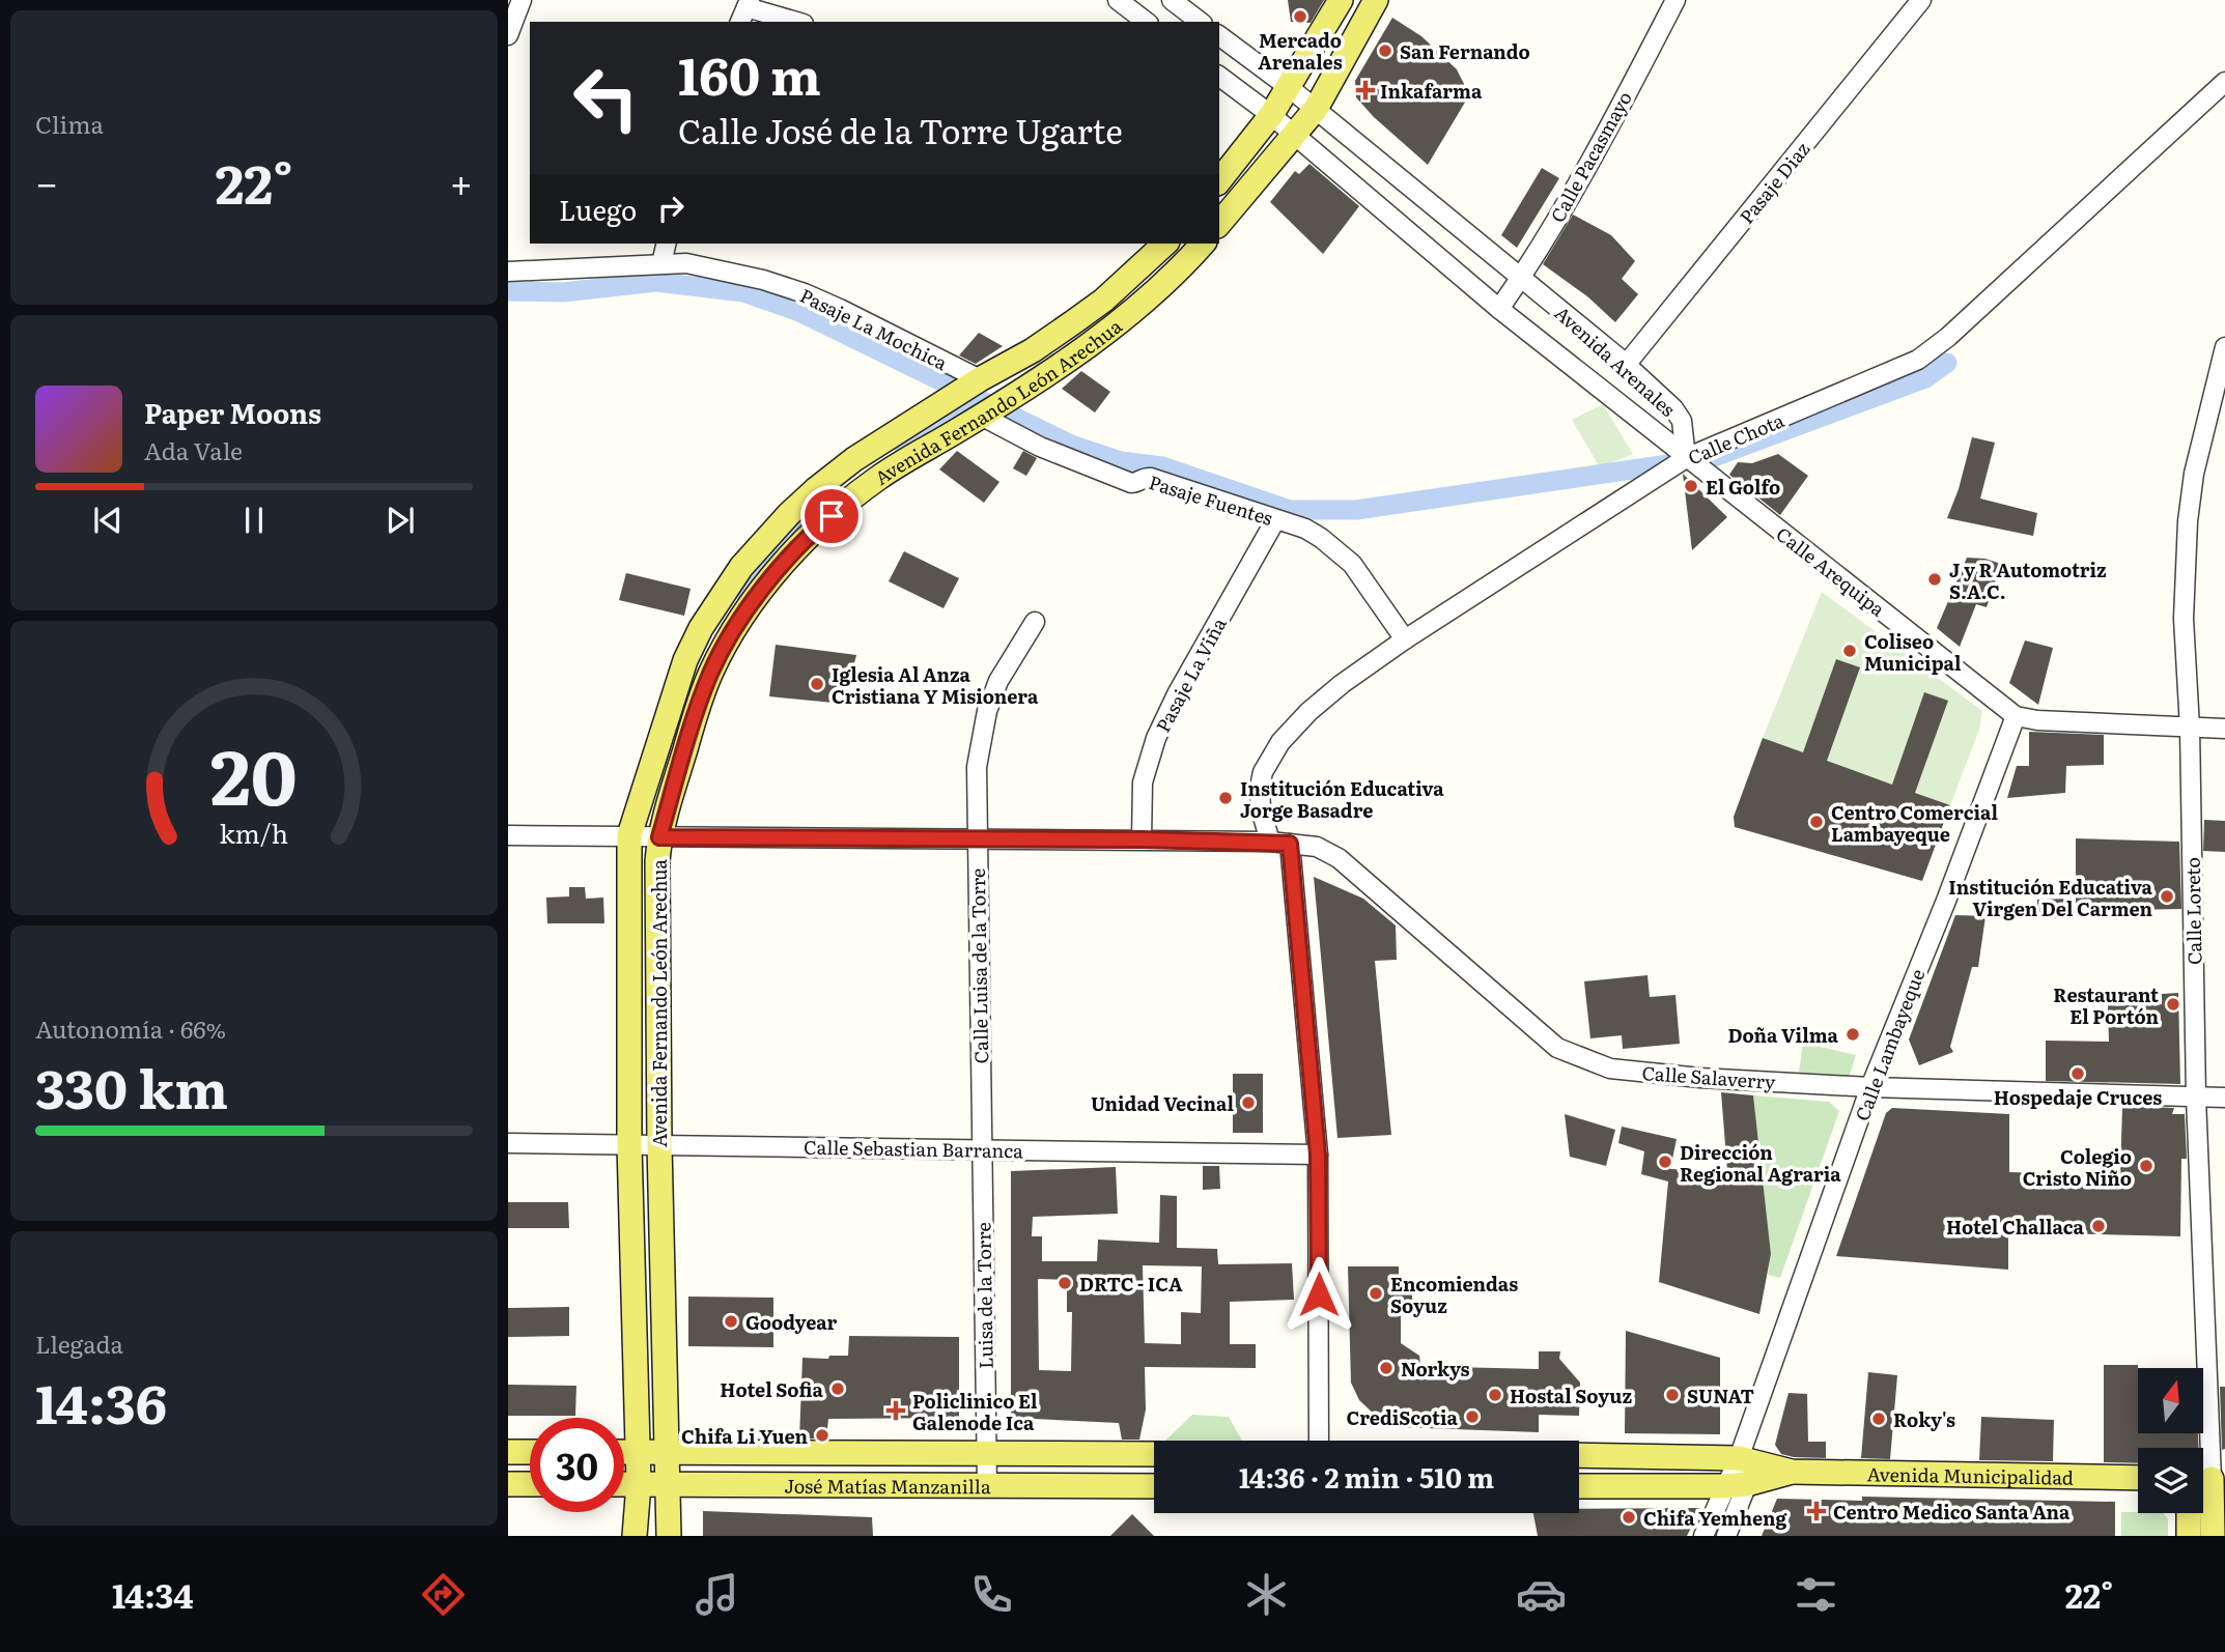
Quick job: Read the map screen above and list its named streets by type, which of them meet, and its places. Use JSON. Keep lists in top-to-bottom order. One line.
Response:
{"streets":{"main road":["Avenida Fernando León Arechua","Avenida Municipalidad","José Matías Manzanilla"],"street":["Calle Pacasmayo","Pasaje Diaz","Pasaje La Mochica","Avenida Arenales","Calle Chota","Pasaje Fuentes","Calle Arequipa","Pasaje La Viña","Calle Loreto","Calle Luisa de la Torre","Calle Lambayeque","Calle Salaverry","Calle Sebastian Barranca","Luisa de la Torre"]},"crossings":[["Calle Pacasmayo","Avenida Arenales"],["Pasaje Diaz","Avenida Arenales"],["Pasaje La Mochica","Avenida Fernando León Arechua"],["Avenida Arenales","Calle Chota"],["Avenida Arenales","Calle Arequipa"],["Avenida Fernando León Arechua","Pasaje Fuentes"],["Avenida Fernando León Arechua","Calle Salaverry"],["Avenida Fernando León Arechua","Calle Sebastian Barranca"],["Avenida Fernando León Arechua","José Matías Manzanilla"],["Calle Chota","Pasaje Fuentes"],["Calle Chota","Calle Arequipa"],["Calle Chota","Calle Salaverry"],["Pasaje Fuentes","Pasaje La Viña"],["Calle Arequipa","Calle Lambayeque"],["Pasaje La Viña","Calle Salaverry"],["Calle Loreto","Calle Salaverry"],["Calle Luisa de la Torre","Calle Salaverry"],["Calle Luisa de la Torre","Calle Sebastian Barranca"],["Calle Luisa de la Torre","Luisa de la Torre"],["Calle Lambayeque","Calle Salaverry"],["Calle Lambayeque","Avenida Municipalidad"],["Calle Sebastian Barranca","Luisa de la Torre"],["Luisa de la Torre","José Matías Manzanilla"]],"places":{"other":["Mercado Arenales","San Fernando","El Golfo","J y R Automotriz S.A.C.","Coliseo Municipal","Iglesia Al Anza Cristiana Y Misionera","Institución Educativa Jorge Basadre","Centro Comercial Lambayeque","Institución Educativa Virgen Del Carmen","Restaurant El Portón","Doña Vilma","Hospedaje Cruces","Unidad Vecinal","Dirección Regional Agraria","Colegio Cristo Niño","Hotel Challaca","DRTC - ICA","Encomiendas Soyuz","Goodyear","Norkys","Hotel Sofia","Hostal Soyuz","SUNAT","CrediScotia","Roky's","Chifa Li Yuen","Chifa Yemheng"],"health":["Inkafarma","Policlinico El Galenode Ica","Centro Medico Santa Ana"]},"north":"top","page":{"tile":["Clima",["Autonomía · 66%","330 km"],["Llegada","14:36"]],"turn":["160 m","Calle José de la Torre Ugarte"],"heat":["−","22°","+"],"then":"Luego","song":["Paper Moons","Ada Vale"],"limit":"30","trip":"14:36 · 2 min · 510 m","tabs":["14:34","22°"],"gauge":["20","km/h"]}}
